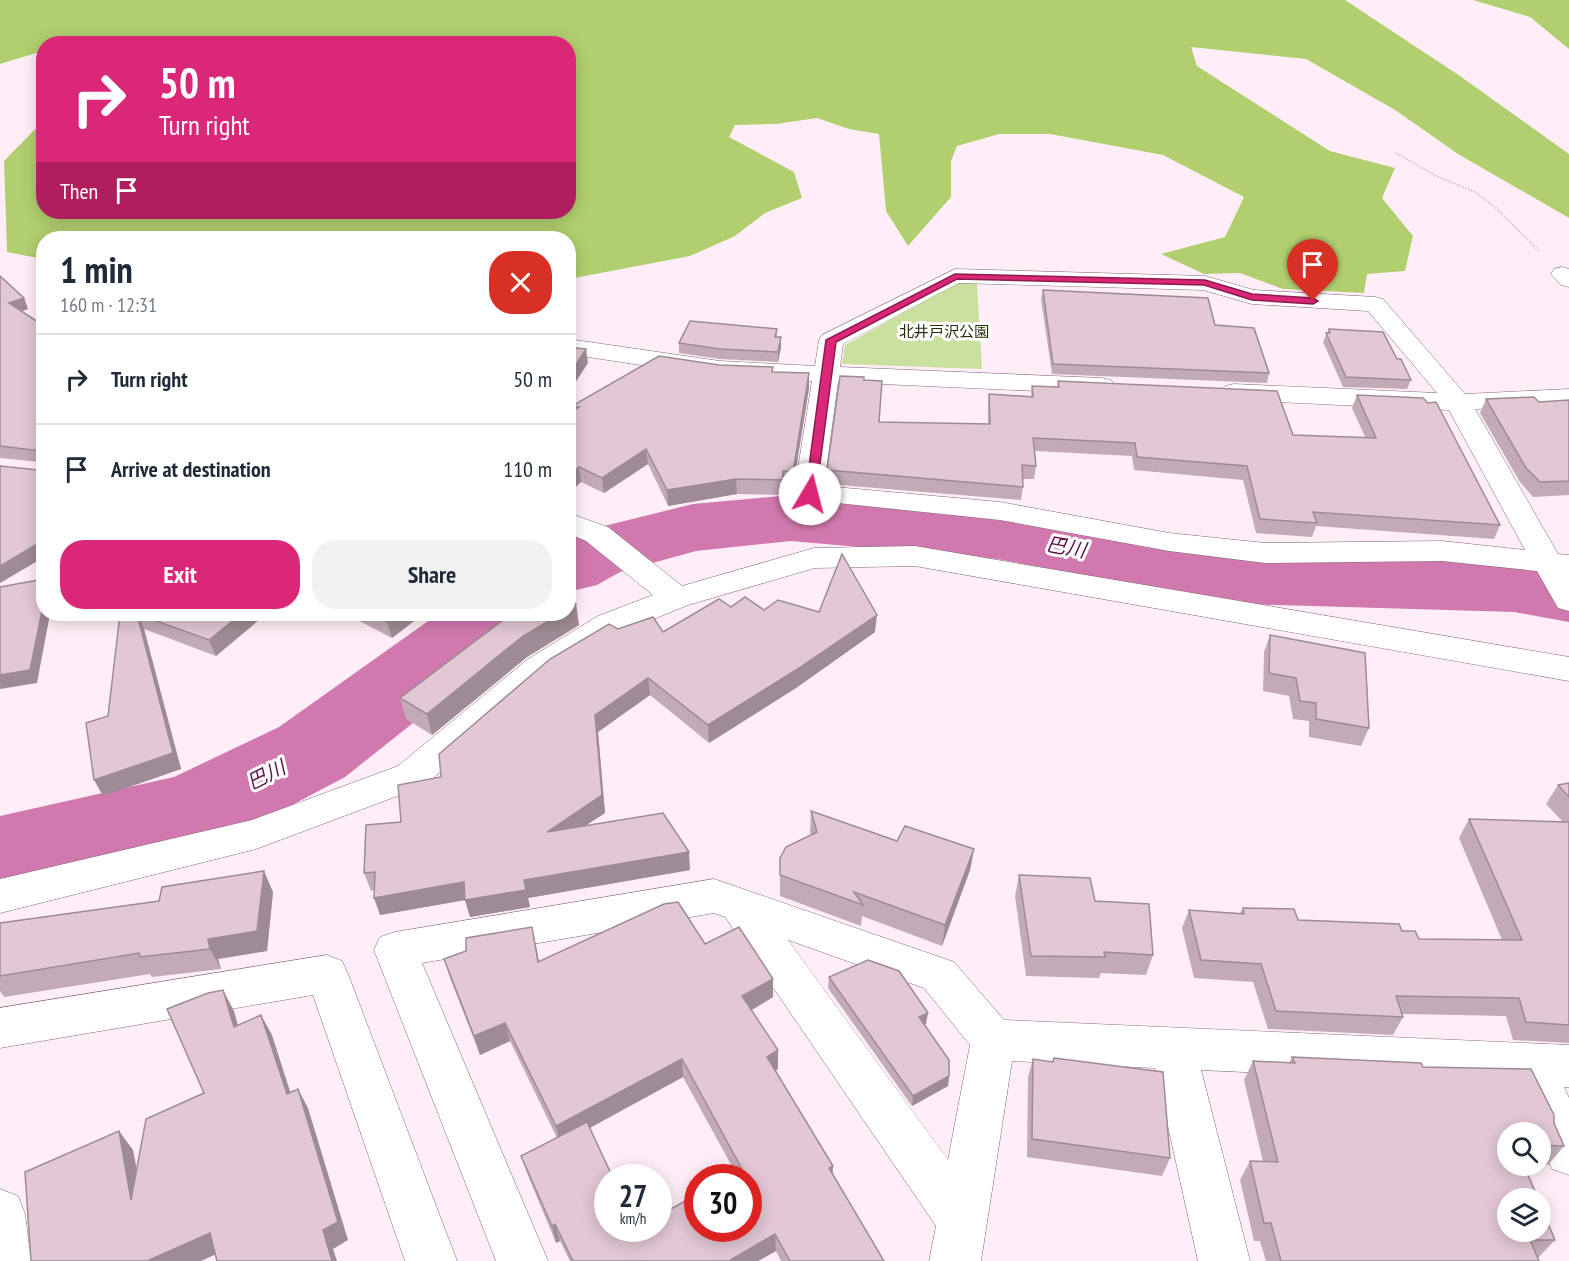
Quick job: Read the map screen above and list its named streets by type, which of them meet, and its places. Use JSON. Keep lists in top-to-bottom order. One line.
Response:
{"water":["巴川"],"parks":["北井戸沢公園"],"page":{"turn":["50 m","Turn right"],"then":"Then","heading":["1 min","160 m · 12:31"],"list":[{"name":"Turn right","value":"50 m"},{"name":"Arrive at destination","value":"110 m"}],"buttons":["Exit","Share"],"speed":"27 km/h","limit":"30"}}
